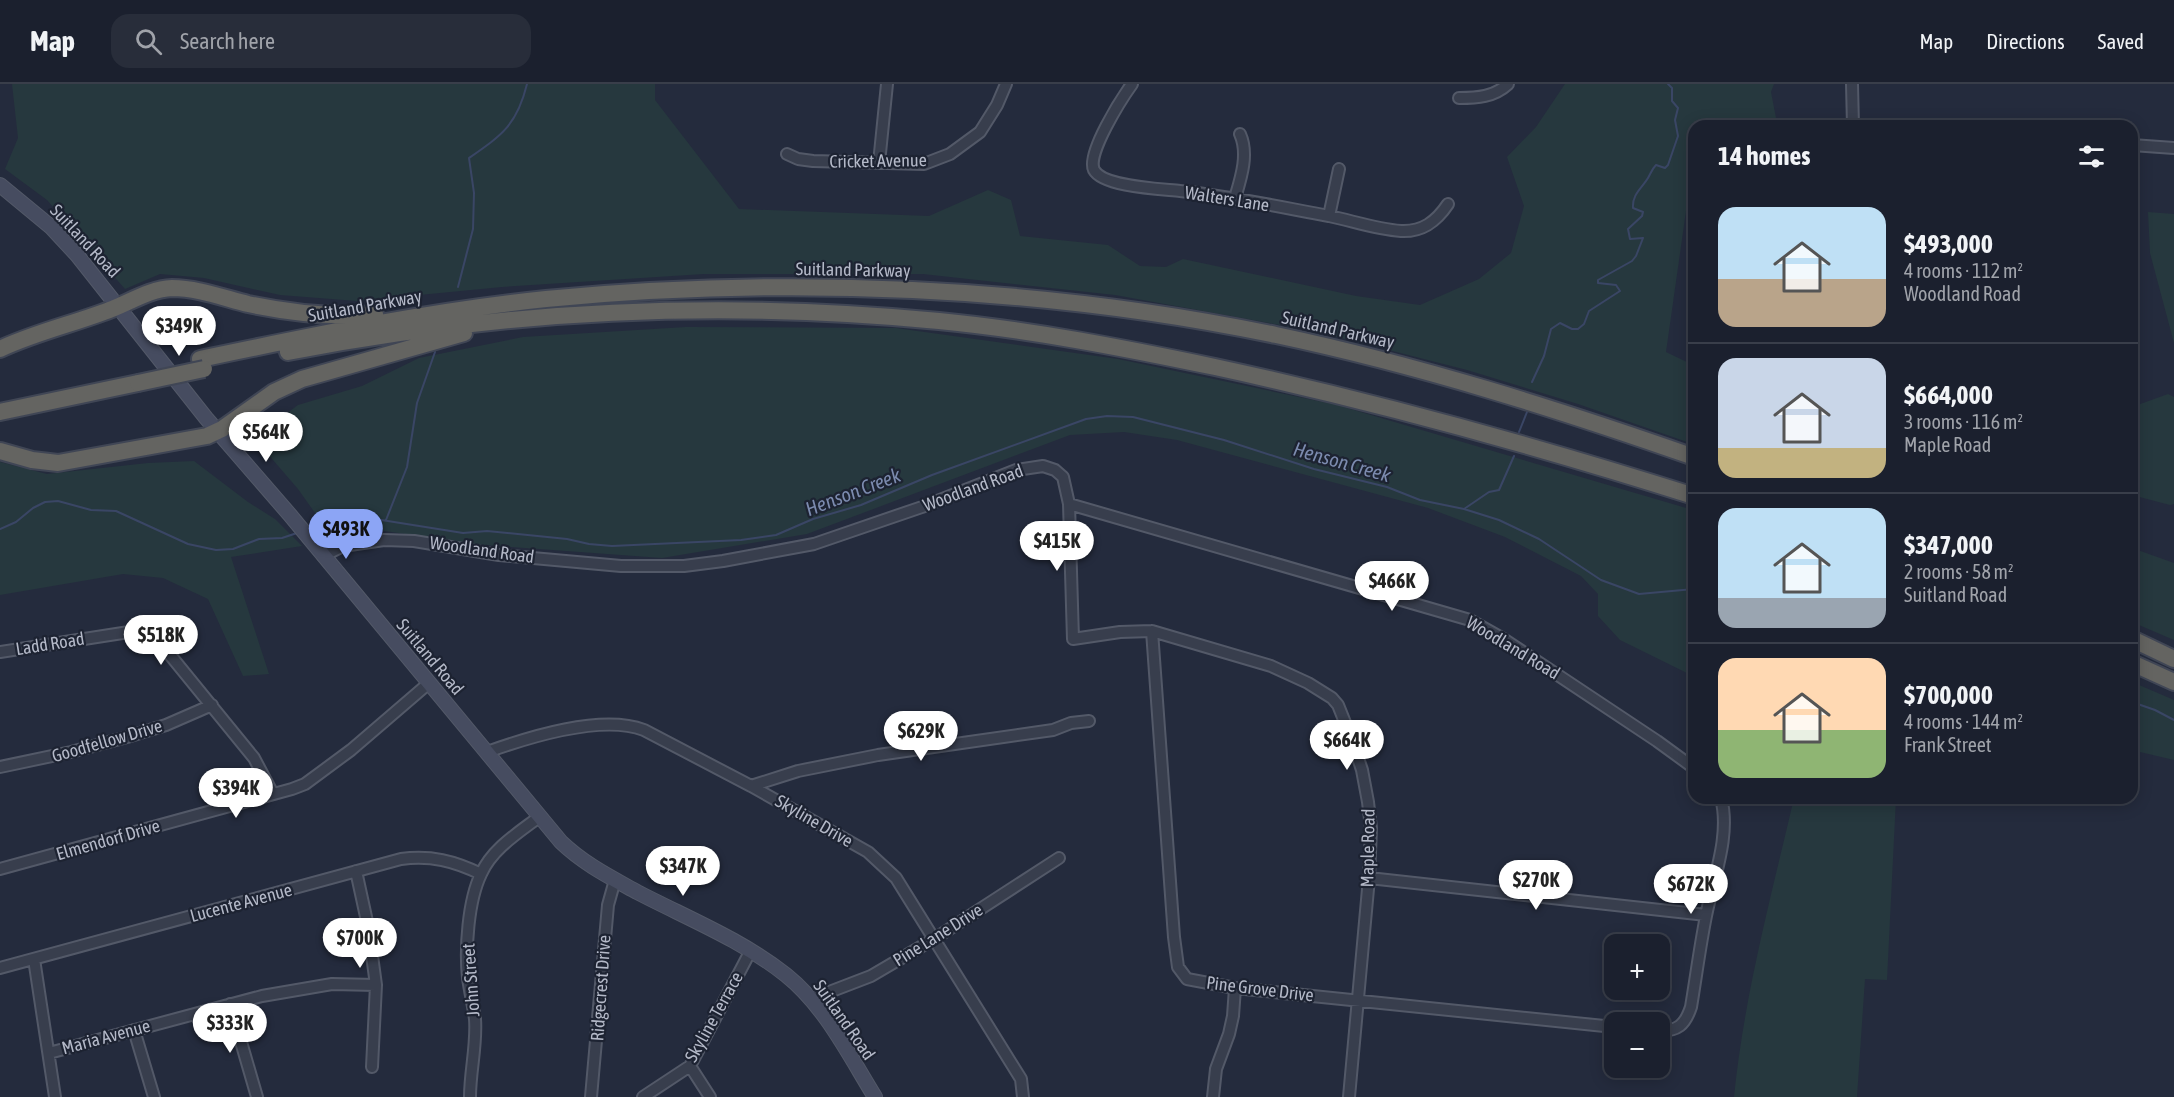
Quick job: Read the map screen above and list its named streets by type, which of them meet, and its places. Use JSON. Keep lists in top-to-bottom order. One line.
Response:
{"streets":{"highway":["Suitland Parkway"],"main road":["Suitland Road"],"street":["Cricket Avenue","Walters Lane","Woodland Road","Ladd Road","Goodfellow Drive","Skyline Drive","Elmendorf Drive","Maple Road","Lucente Avenue","Pine Lane Drive","John Street","Ridgecrest Drive","Pine Grove Drive","Skyline Terrace","Maria Avenue"]},"crossings":[["Suitland Road","Woodland Road"],["Suitland Road","Skyline Drive"],["Suitland Road","Elmendorf Drive"],["Suitland Road","Pine Lane Drive"],["Suitland Road","John Street"],["Suitland Road","Ridgecrest Drive"],["Suitland Road","Skyline Terrace"],["Woodland Road","Maple Road"],["Ladd Road","Goodfellow Drive"],["Ladd Road","Elmendorf Drive"],["Skyline Drive","Pine Lane Drive"],["Maple Road","Pine Grove Drive"],["Lucente Avenue","John Street"]],"water":["Henson Creek"],"page":{"header":"Map","search":"Search here","nav":["Map","Directions","Saved"],"heading":"14 homes","list":[{"name":"$493,000","note":"4 rooms · 112 m² · Woodland Road"},{"name":"$664,000","note":"3 rooms · 116 m² · Maple Road"},{"name":"$347,000","note":"2 rooms · 58 m² · Suitland Road"},{"name":"$700,000","note":"4 rooms · 144 m² · Frank Street"}],"price":["$349K","$564K","$493K","$415K","$466K","$518K","$629K","$664K","$394K","$347K","$270K","$672K","$700K","$333K"],"map_buttons":["+","−"]}}
